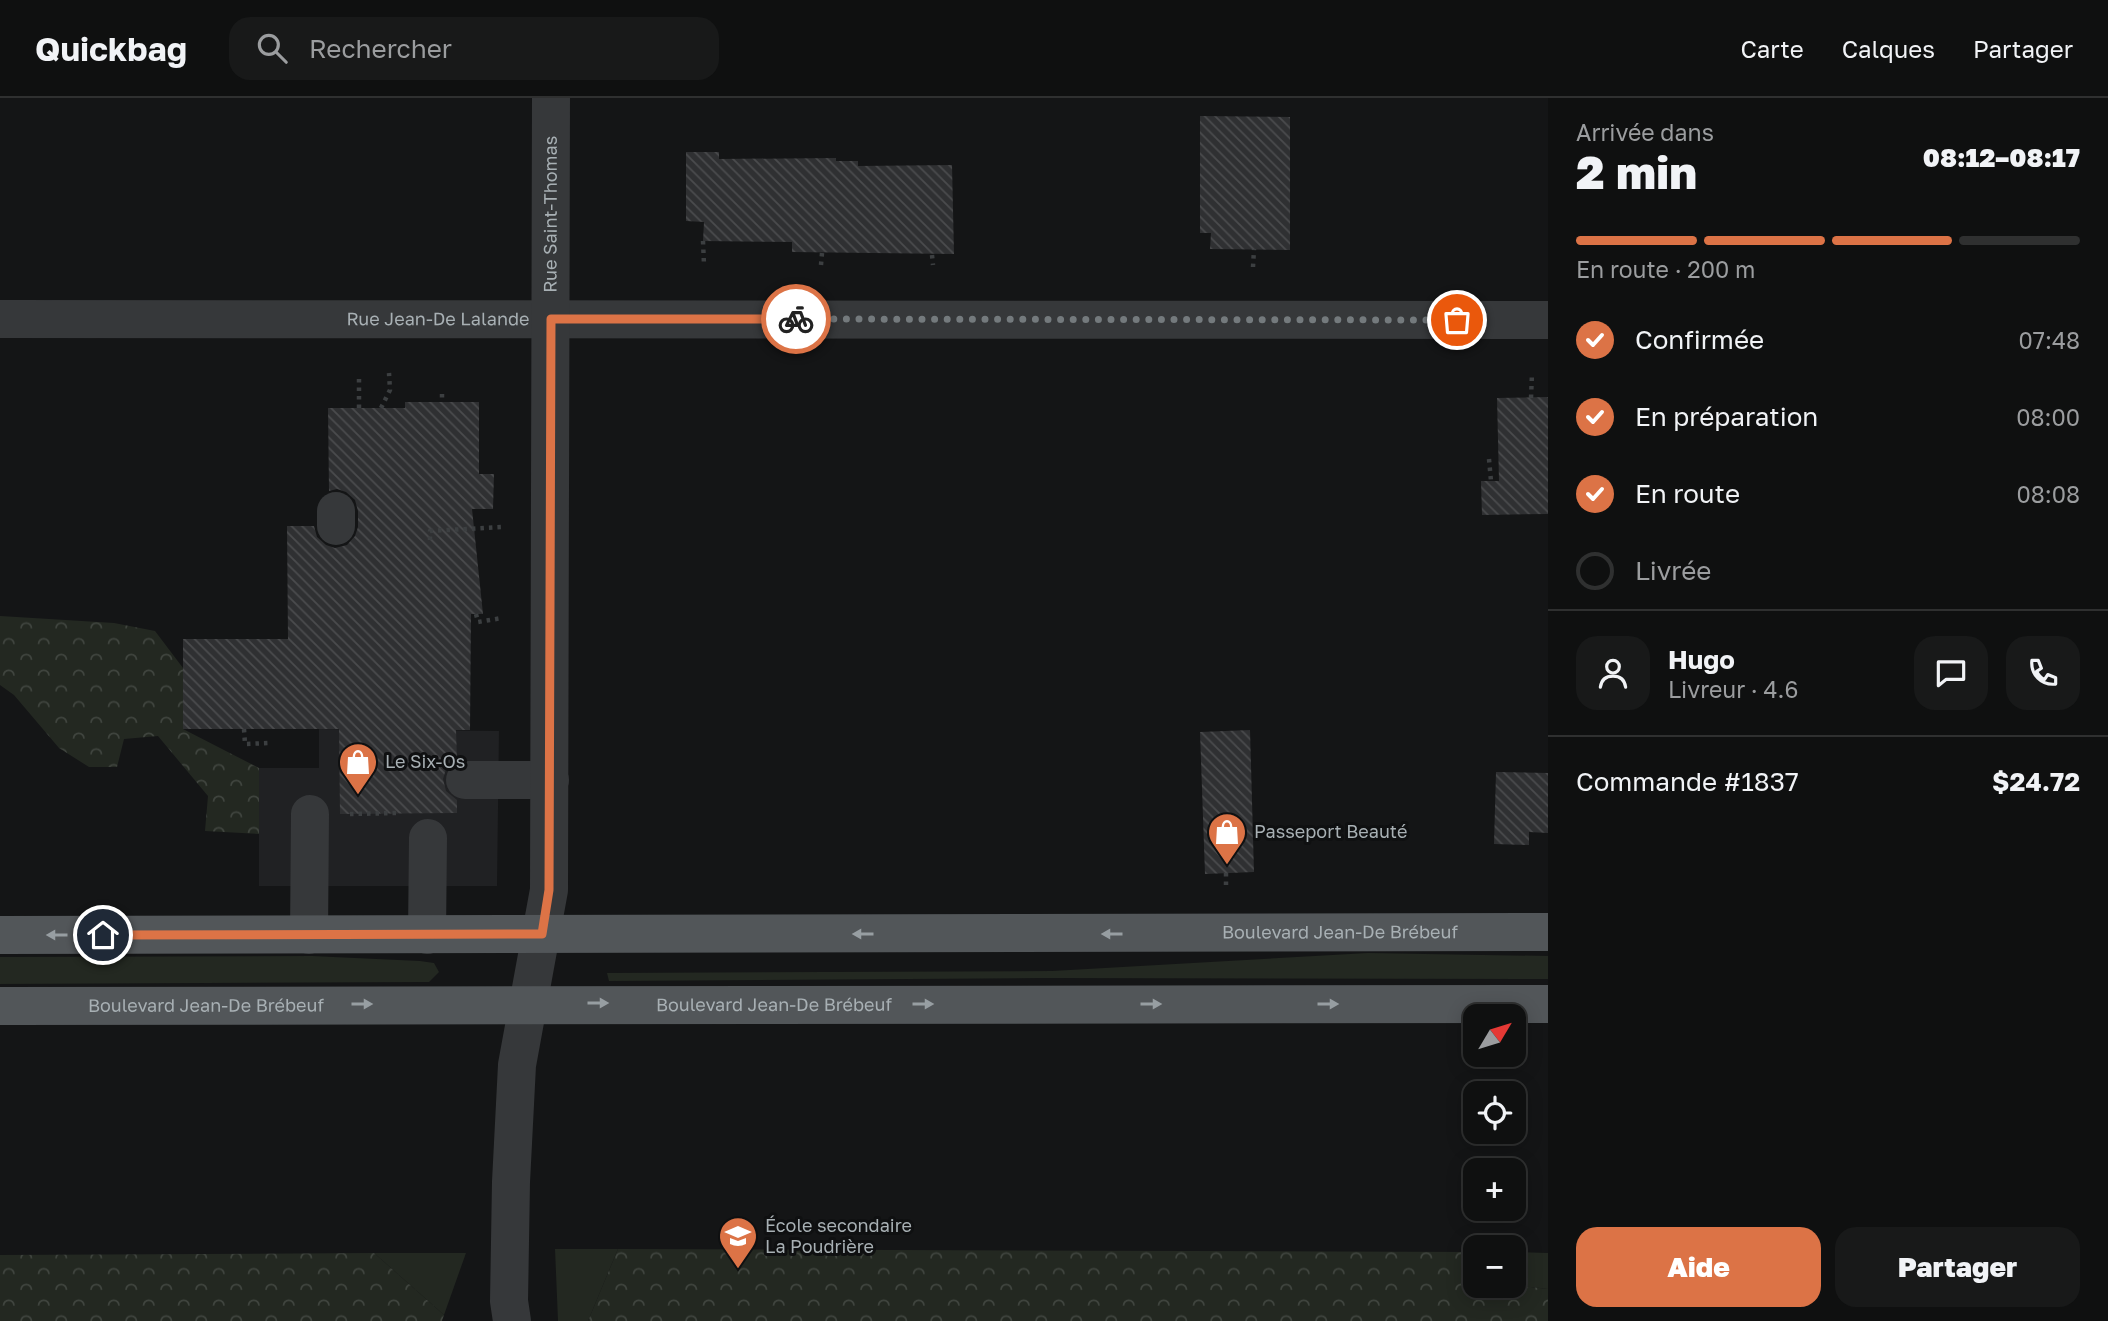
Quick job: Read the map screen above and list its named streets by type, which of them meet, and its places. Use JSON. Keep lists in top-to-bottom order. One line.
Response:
{"streets":{"main road":["Boulevard Jean-De Brébeuf"],"street":["Rue Saint-Thomas","Rue Jean-De Lalande"]},"crossings":[["Rue Saint-Thomas","Rue Jean-De Lalande"],["Rue Saint-Thomas","Boulevard Jean-De Brébeuf"]],"places":{"shop":["Le Six-Os","Passeport Beauté"],"school or university":["École secondaire La Poudrière"]},"north":"top right","page":{"header":"Quickbag","search":"Rechercher","nav":["Carte","Calques","Partager"],"heading":["2 min","Arrivée dans","08:12–08:17"],"panel":["Hugo","Livreur · 4.6","Commande #1837","$24.72"],"bar":"En route · 200 m","list":[["Confirmée","07:48"],["En préparation","08:00"],["En route","08:08"],"Livrée"],"map_buttons":["+","−"],"buttons":["Aide","Partager"]}}
